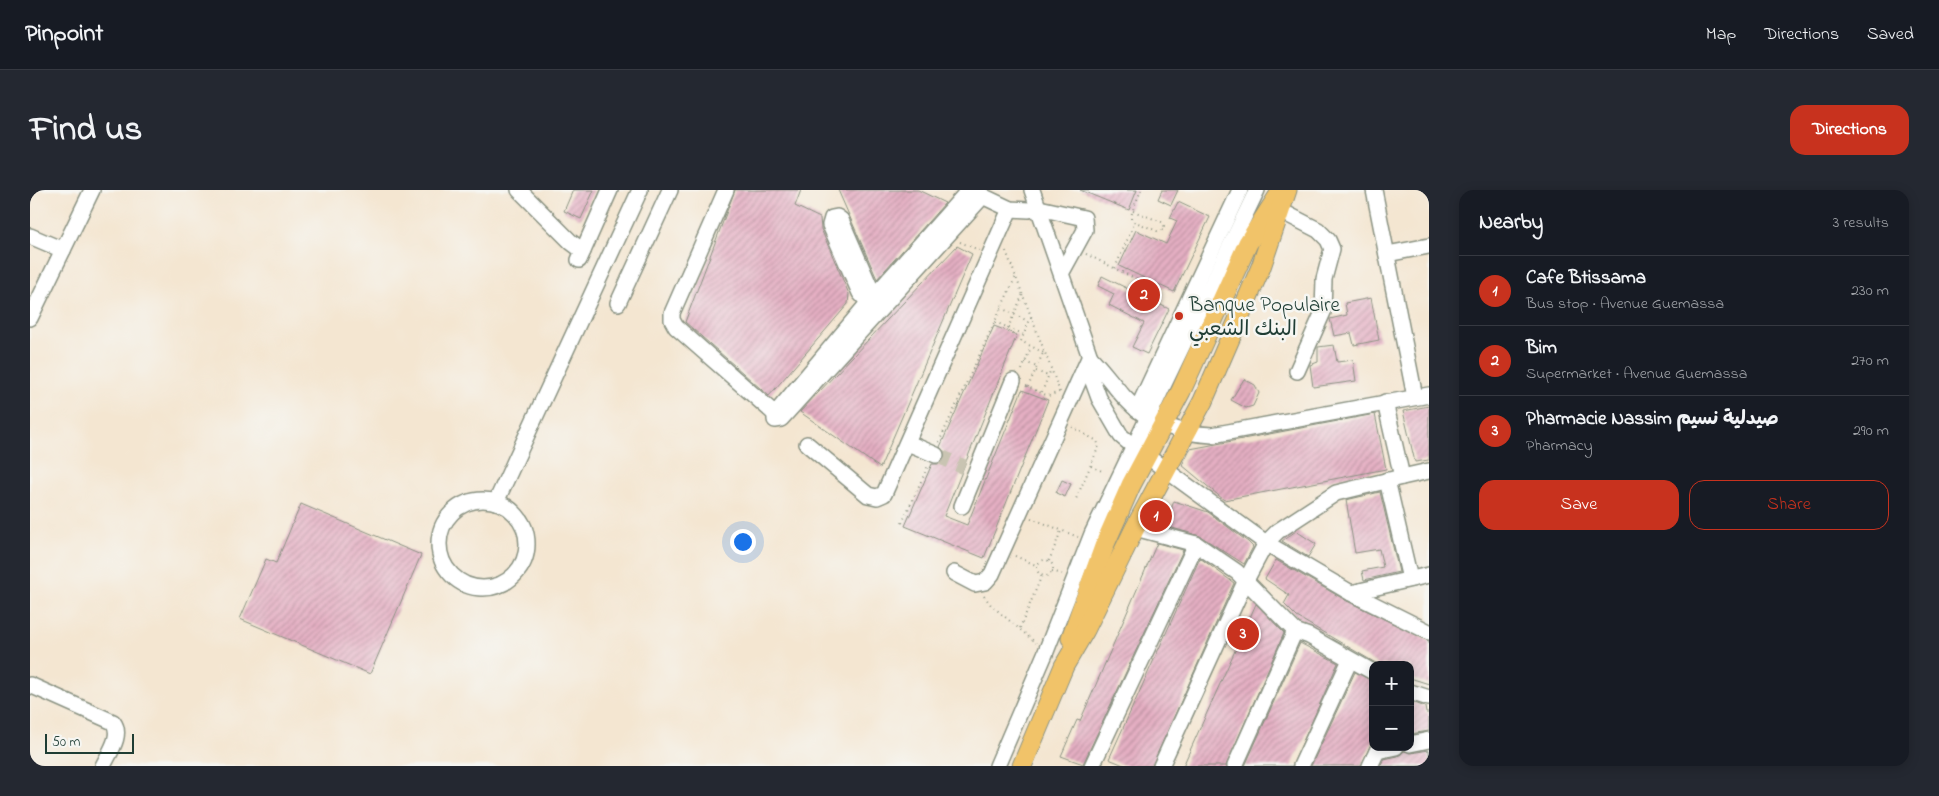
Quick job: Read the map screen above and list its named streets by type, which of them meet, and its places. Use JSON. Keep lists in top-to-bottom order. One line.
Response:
{"places":["Banque Populaire البنك الشعبي"],"scale_bar":"50 m","page":{"header":"Pinpoint","nav":["Map","Directions","Saved"],"title":"Find us","buttons":["Directions",["Save","Share"]],"heading":["Nearby","3 results"],"list":[{"mark":"1","name":"Cafe Btissama","note":"Bus stop · Avenue Guemassa","value":"230 m"},{"mark":"2","name":"Bim","note":"Supermarket · Avenue Guemassa","value":"270 m"},{"mark":"3","name":"Pharmacie Nassim صيدلية نسيم","note":"Pharmacy","value":"290 m"}],"pins":["2","1","3"],"map_buttons":["+","−"],"scale":"50 m"}}
